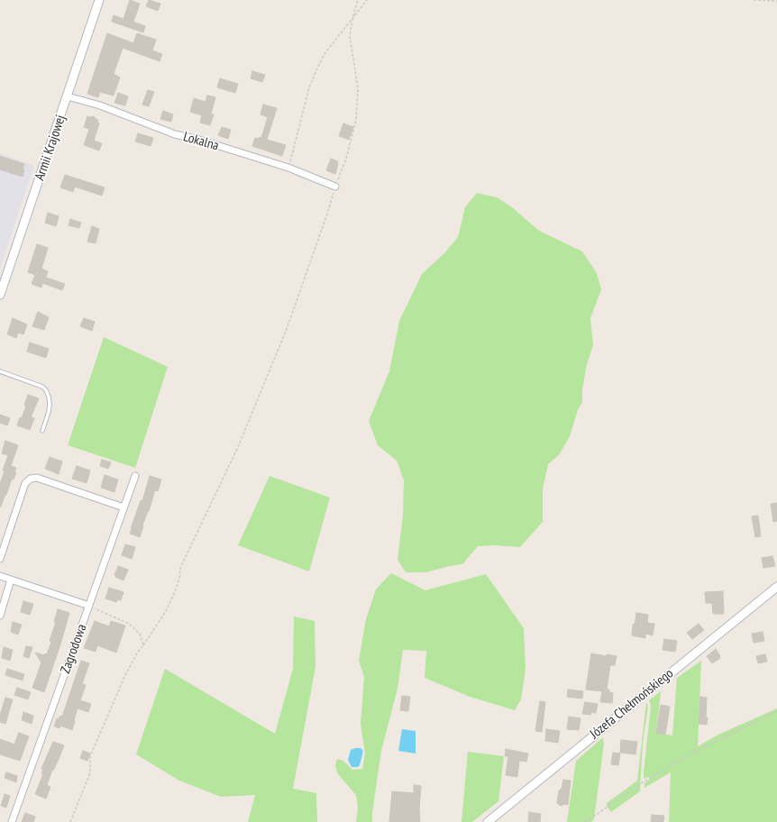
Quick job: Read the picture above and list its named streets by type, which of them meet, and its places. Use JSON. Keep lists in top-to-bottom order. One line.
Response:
{"streets":{"street":["Lokalna","Armii Krajowej","Zagrodowa","Józefa Chełmońskiego"]},"crossings":[["Lokalna","Armii Krajowej"]]}
